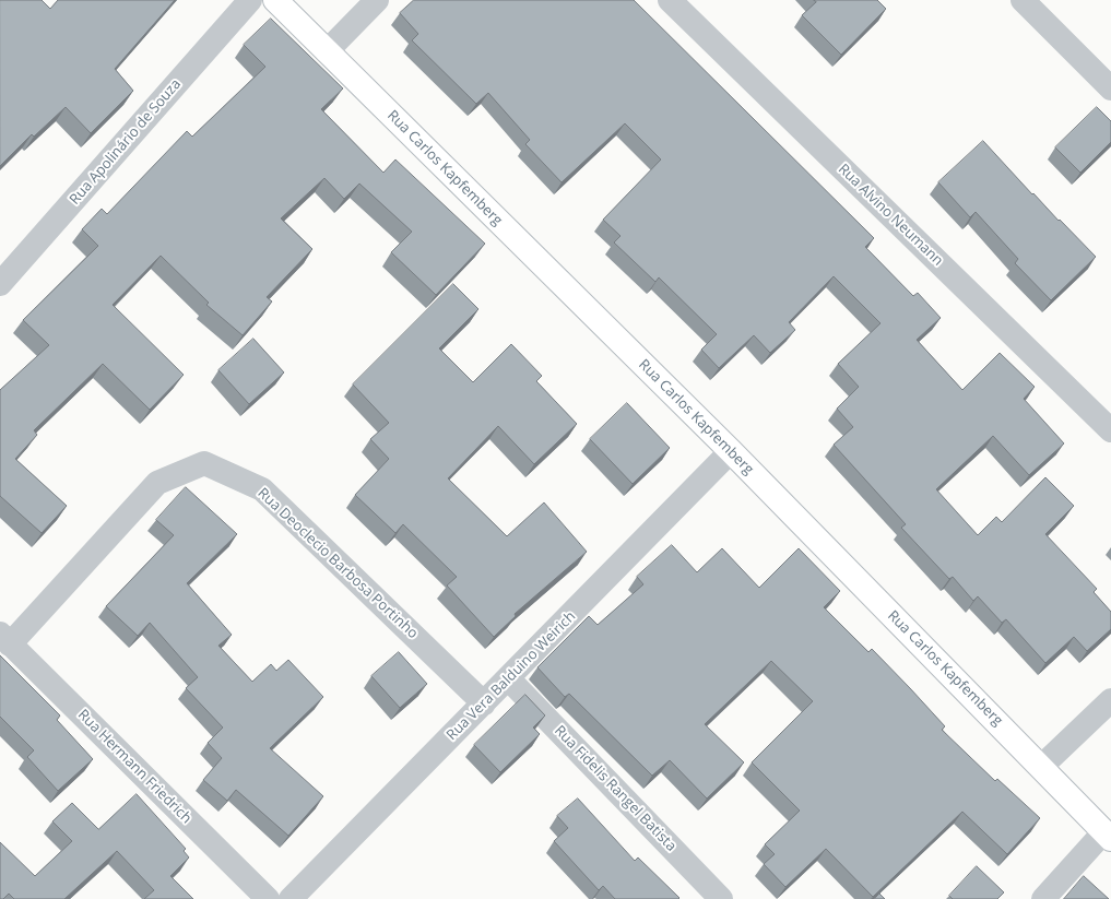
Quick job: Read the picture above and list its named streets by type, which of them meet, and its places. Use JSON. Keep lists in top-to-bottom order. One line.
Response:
{"streets":{"street":["Rua Apolinário de Souza","Rua Carlos Kapfemberg","Rua Alvino Neumann","Rua Deoclecio Barbosa Portinho","Rua Vera Balduino Weirich","Rua Hermann Friedrich","Rua Fidelis Rangel Batista"]},"crossings":[["Rua Carlos Kapfemberg","Rua Vera Balduino Weirich"],["Rua Deoclecio Barbosa Portinho","Rua Vera Balduino Weirich"],["Rua Deoclecio Barbosa Portinho","Rua Hermann Friedrich"],["Rua Vera Balduino Weirich","Rua Fidelis Rangel Batista"]]}
